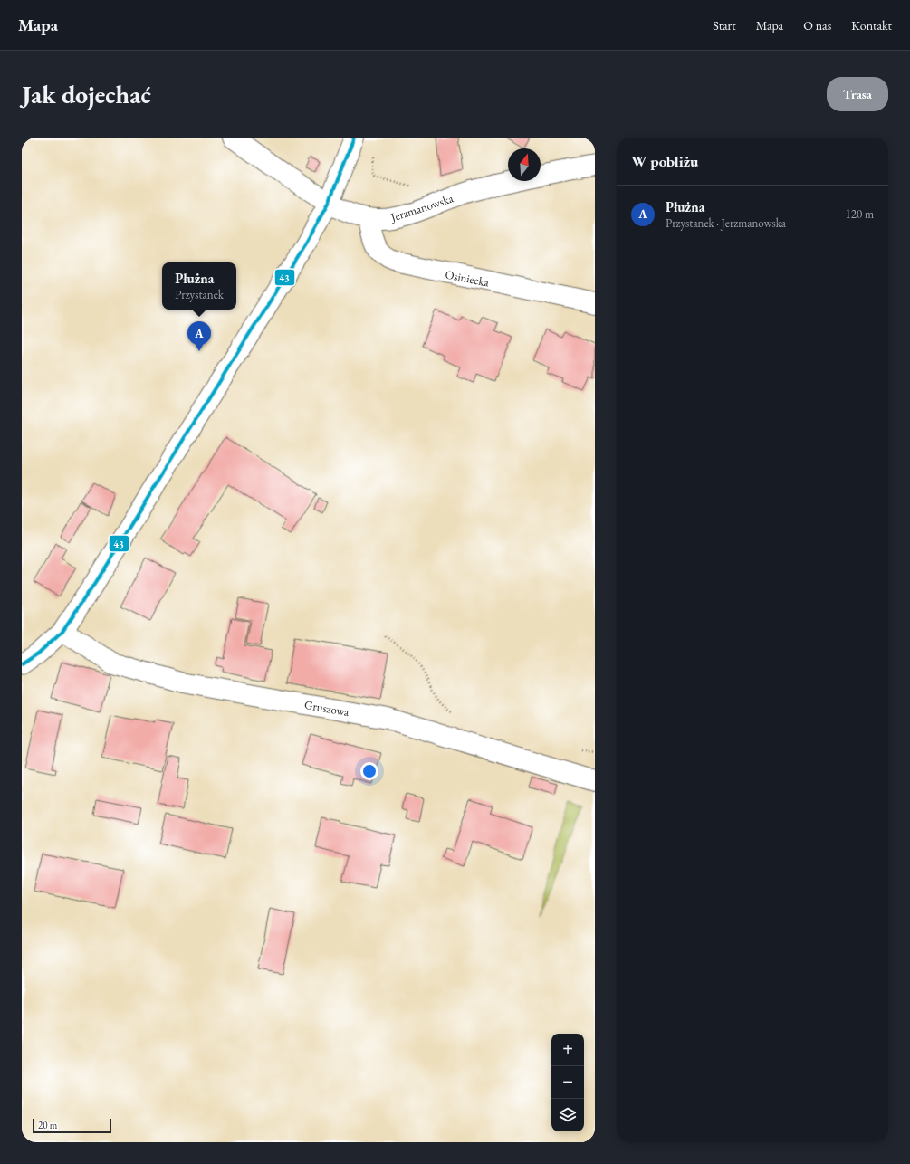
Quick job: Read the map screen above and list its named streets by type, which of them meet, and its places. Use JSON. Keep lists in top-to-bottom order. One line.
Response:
{"streets":{"street":["Jerzmanowska","Osiniecka","Gruszowa"]},"crossings":[["Jerzmanowska","Osiniecka"]],"lines":["transit line 43"],"scale_bar":"20 m","north":"top","page":{"header":"Mapa","nav":["Start","Mapa","O nas","Kontakt"],"buttons":"Trasa","title":"Jak dojechać","heading":"W pobliżu","list":[{"mark":"A","name":"Płużna","note":"Przystanek · Jerzmanowska","value":"120 m"}],"popup":["Płużna","Przystanek"],"pins":"A","map_buttons":["+","−"],"scale":"20 m"}}
